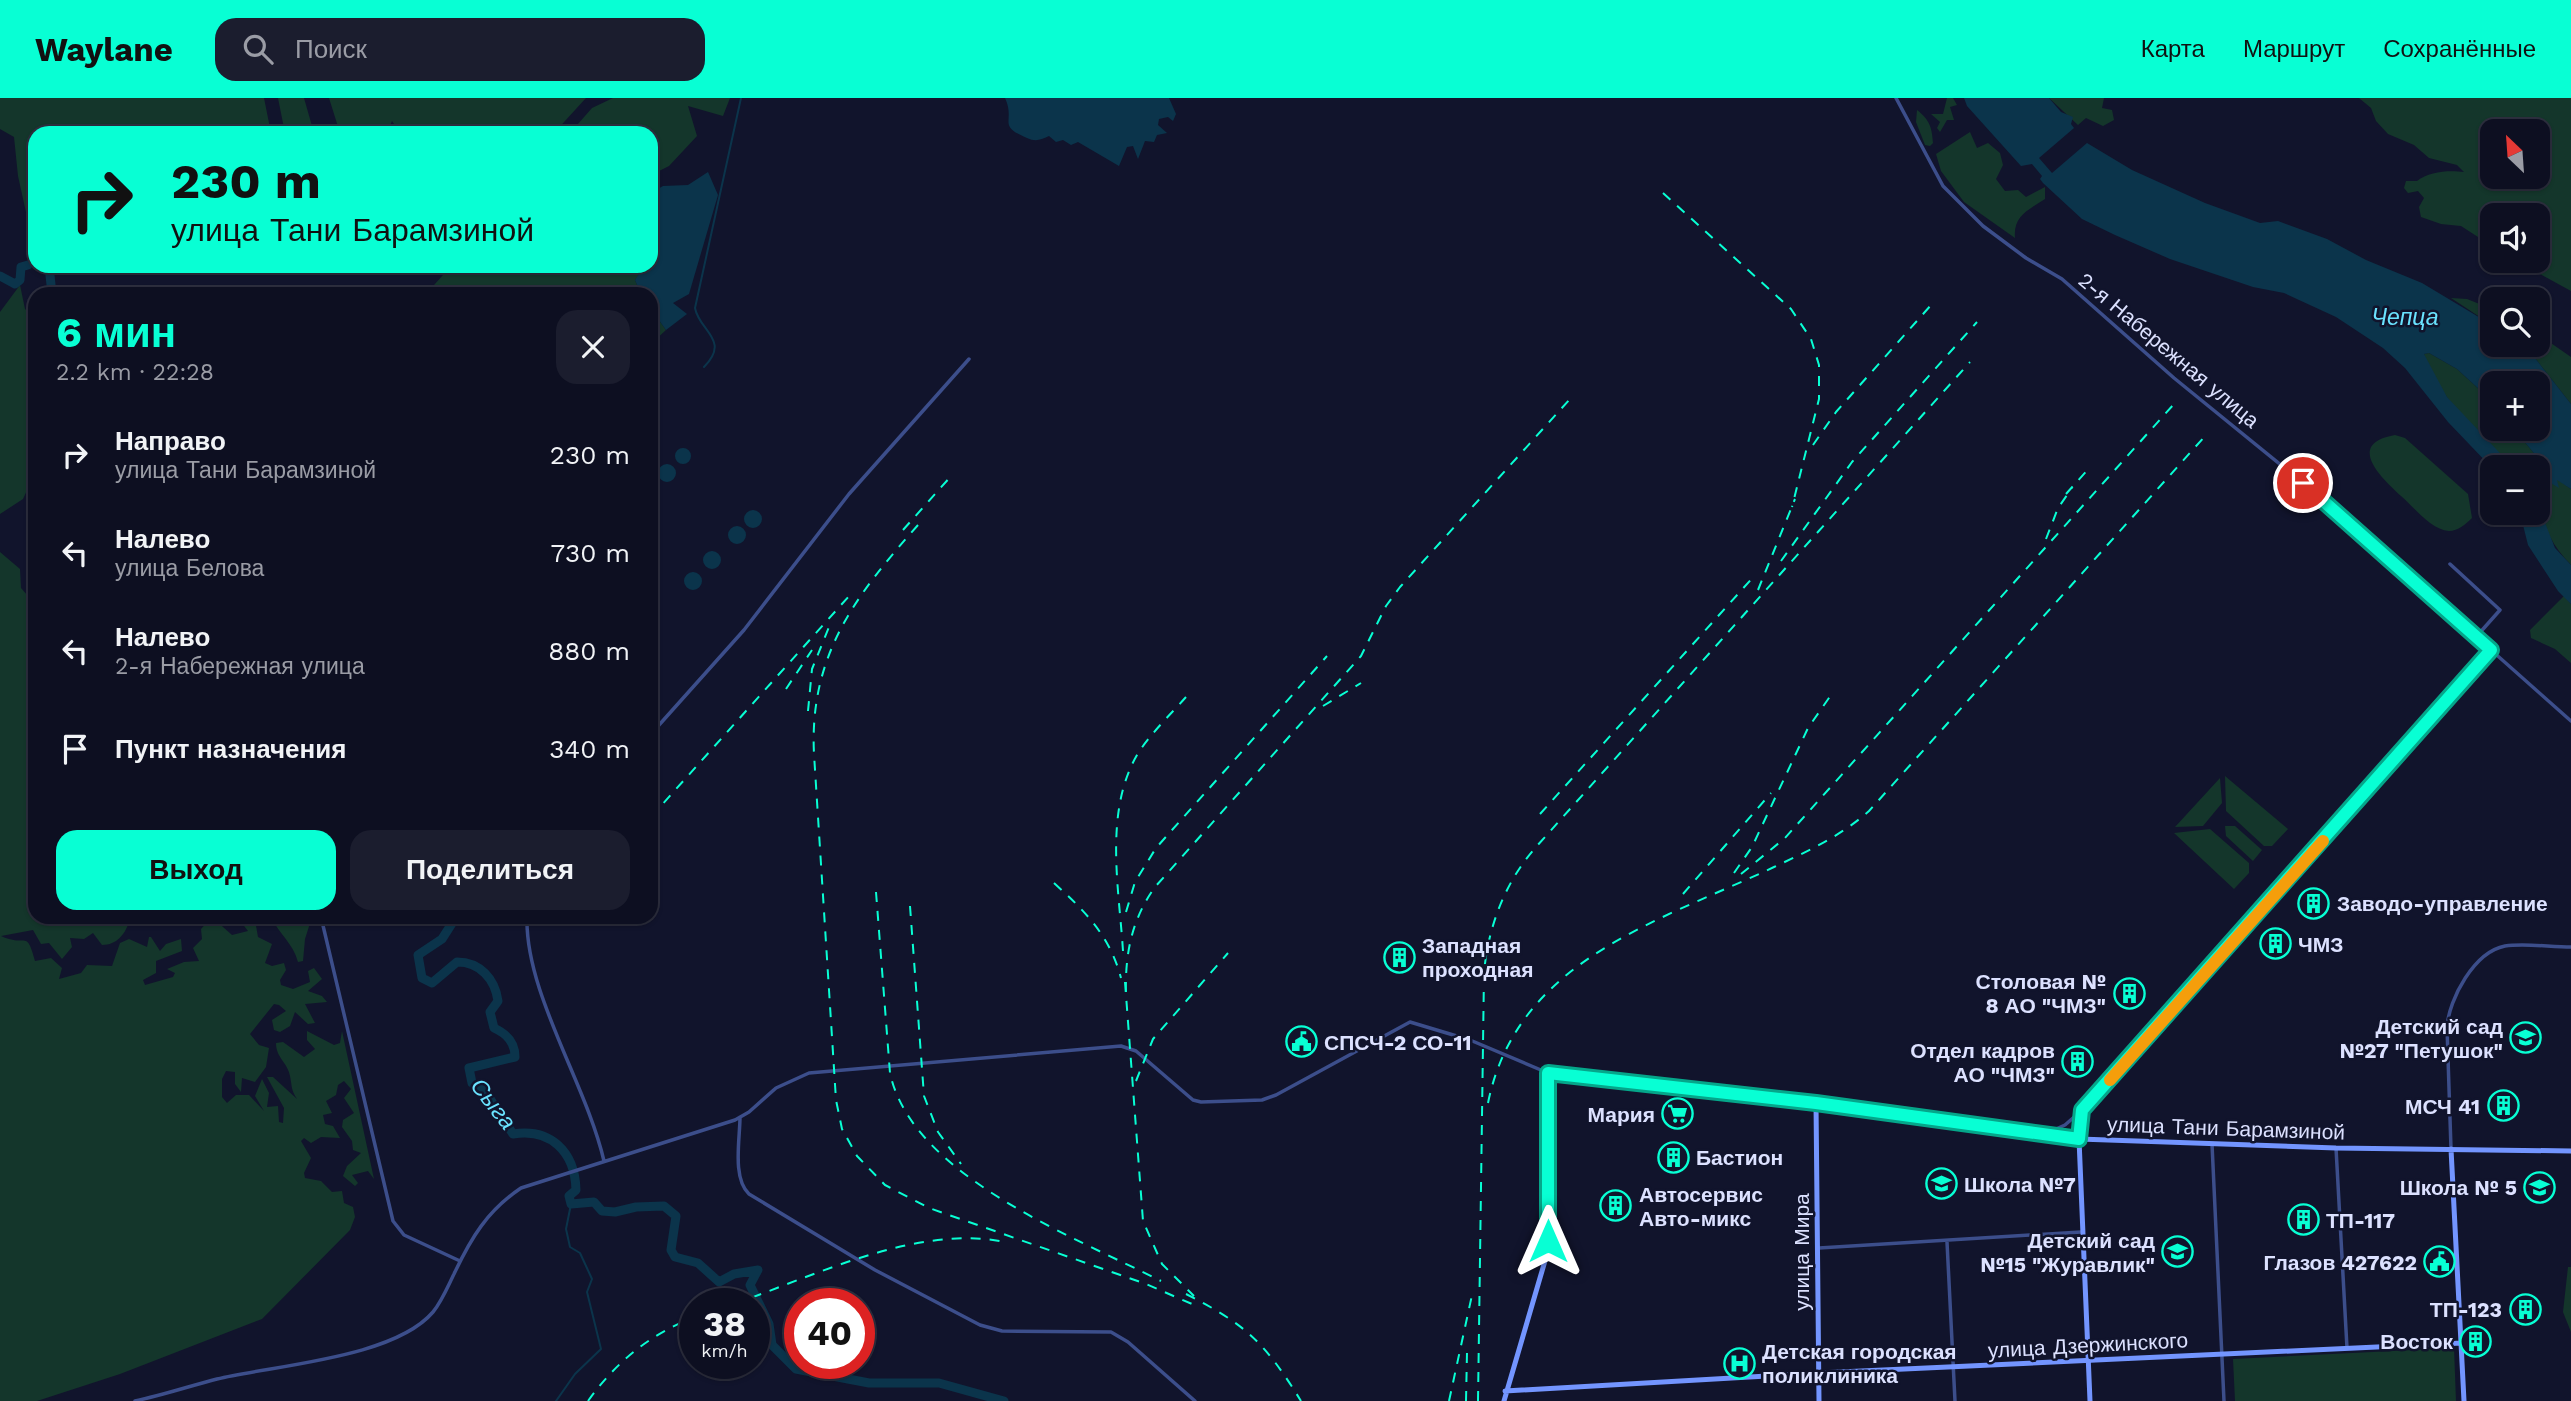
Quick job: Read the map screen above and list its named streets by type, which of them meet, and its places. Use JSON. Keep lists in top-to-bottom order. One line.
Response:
{"streets":{"street":["2-я Набережная улица","улица Тани Барамзиной","улица Мира","улица Дзержинского"]},"crossings":[["улица Тани Барамзиной","улица Мира"],["улица Мира","улица Дзержинского"]],"water":["Чепца","Сыга"],"places":{"building":["Заводо-управление","ЧМЗ","Западная проходная","Столовая № 8 АО \"ЧМЗ\"","Отдел кадров АО \"ЧМЗ\"","МСЧ 41","Бастион","Автосервис Авто-микс","ТП-117","ТП-123","Восток"],"school or university":["Детский сад №27 \"Петушок\"","Школа №7","Школа № 5","Детский сад №15 \"Журавлик\""],"public building":["СПСЧ-2 СО-11","Глазов 427622"],"supermarket":["Мария"],"hospital":["Детская городская поликлиника"]},"north":"top left","page":{"header":"Waylane","search":"Поиск","nav":["Карта","Маршрут","Сохранённые"],"map_buttons":["+","−"],"turn":["230 m","улица Тани Барамзиной"],"heading":["6 мин","2.2 km · 22:28"],"list":[{"name":"Направо","note":"улица Тани Барамзиной","value":"230 m"},{"name":"Налево","note":"улица Белова","value":"730 m"},{"name":"Налево","note":"2-я Набережная улица","value":"880 m"},{"name":"Пункт назначения","value":"340 m"}],"buttons":["Выход","Поделиться"],"speed":"38 km/h","limit":"40"}}
